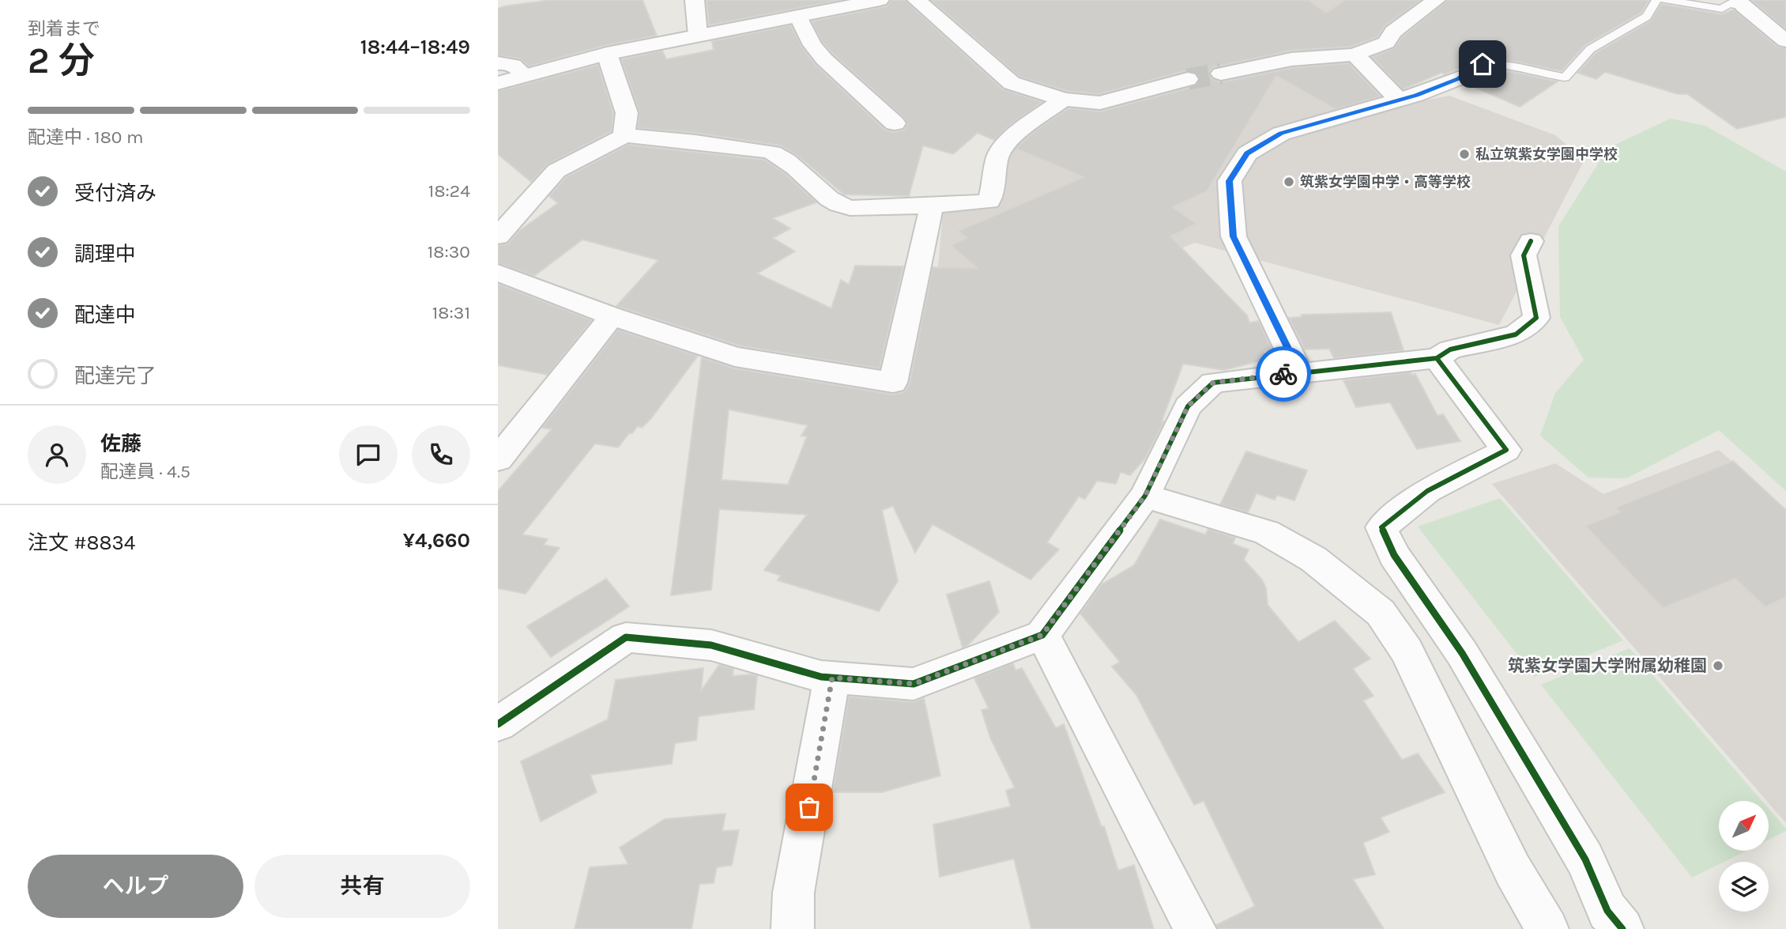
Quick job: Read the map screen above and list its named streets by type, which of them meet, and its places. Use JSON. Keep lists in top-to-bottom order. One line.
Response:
{"places":["私立筑紫女学園中学校","筑紫女学園中学・高等学校","筑紫女学園大学附属幼稚園"],"north":"top right","page":{"heading":["2 分","到着まで","18:44–18:49"],"panel":["佐藤","配達員 · 4.5","注文 #8834","¥4,660"],"bar":"配達中 · 180 m","list":[["受付済み","18:24"],["調理中","18:30"],["配達中","18:31"],"配達完了"],"buttons":["ヘルプ","共有"]}}
